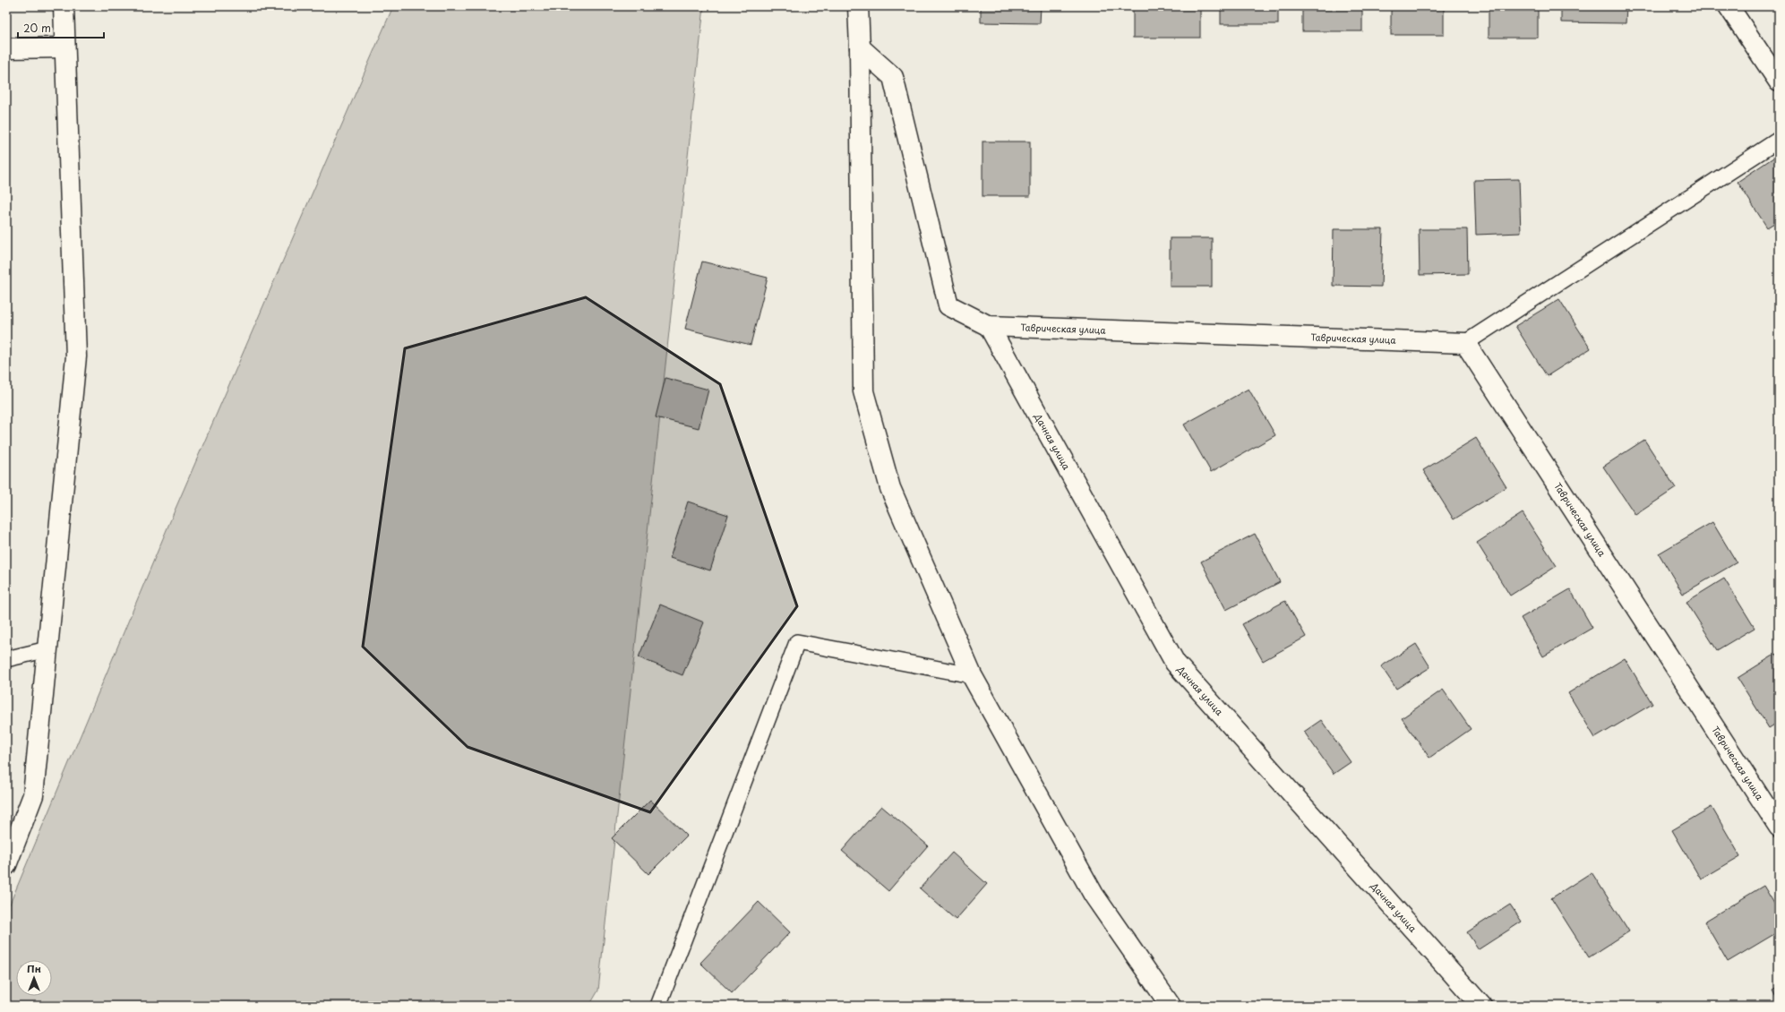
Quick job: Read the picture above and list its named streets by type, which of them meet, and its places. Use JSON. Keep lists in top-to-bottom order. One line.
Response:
{"streets":{"street":["Таврическая улица","Дачная улица"]},"crossings":[["Таврическая улица","Дачная улица"]],"scale_bar":"20 m","north":"top"}
